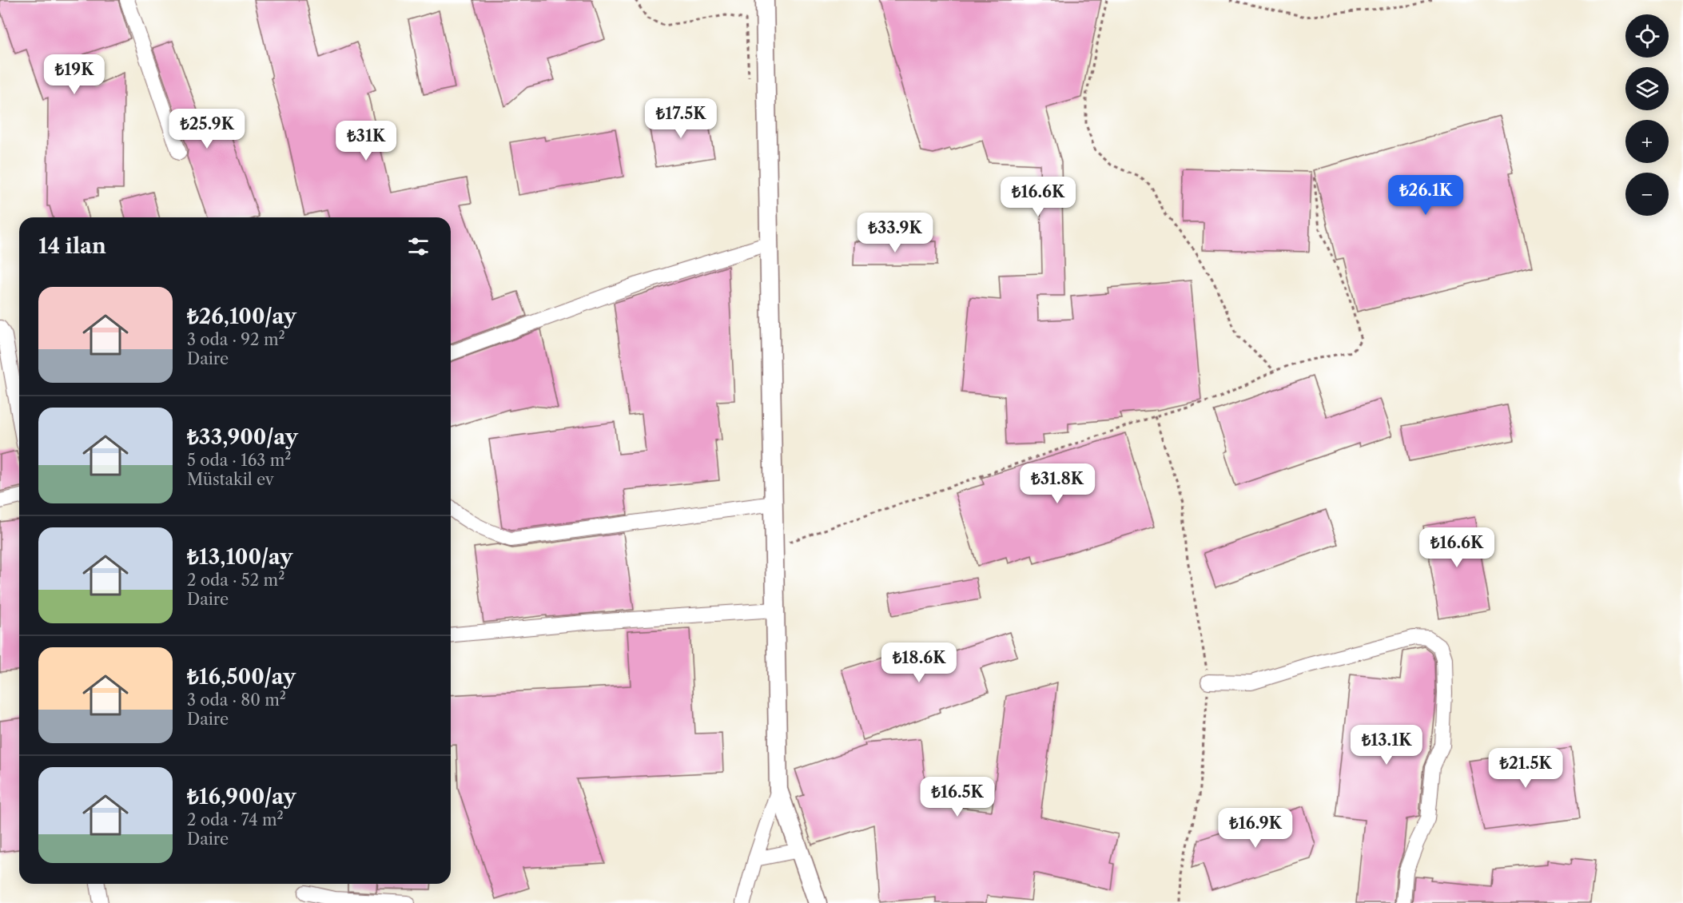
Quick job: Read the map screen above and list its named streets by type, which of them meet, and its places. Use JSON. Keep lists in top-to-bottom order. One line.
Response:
{"page":{"map_buttons":["+","−"],"price":["₺19K","₺17.5K","₺25.9K","₺31K","₺26.1K","₺16.6K","₺33.9K","₺31.8K","₺16.6K","₺18.6K","₺13.1K","₺21.5K","₺16.5K","₺16.9K"],"heading":"14 ilan","list":[{"name":"₺26,100/ay","note":"3 oda · 92 m² · Daire"},{"name":"₺33,900/ay","note":"5 oda · 163 m² · Müstakil ev"},{"name":"₺13,100/ay","note":"2 oda · 52 m² · Daire"},{"name":"₺16,500/ay","note":"3 oda · 80 m² · Daire"},{"name":"₺16,900/ay","note":"2 oda · 74 m² · Daire"}]}}
